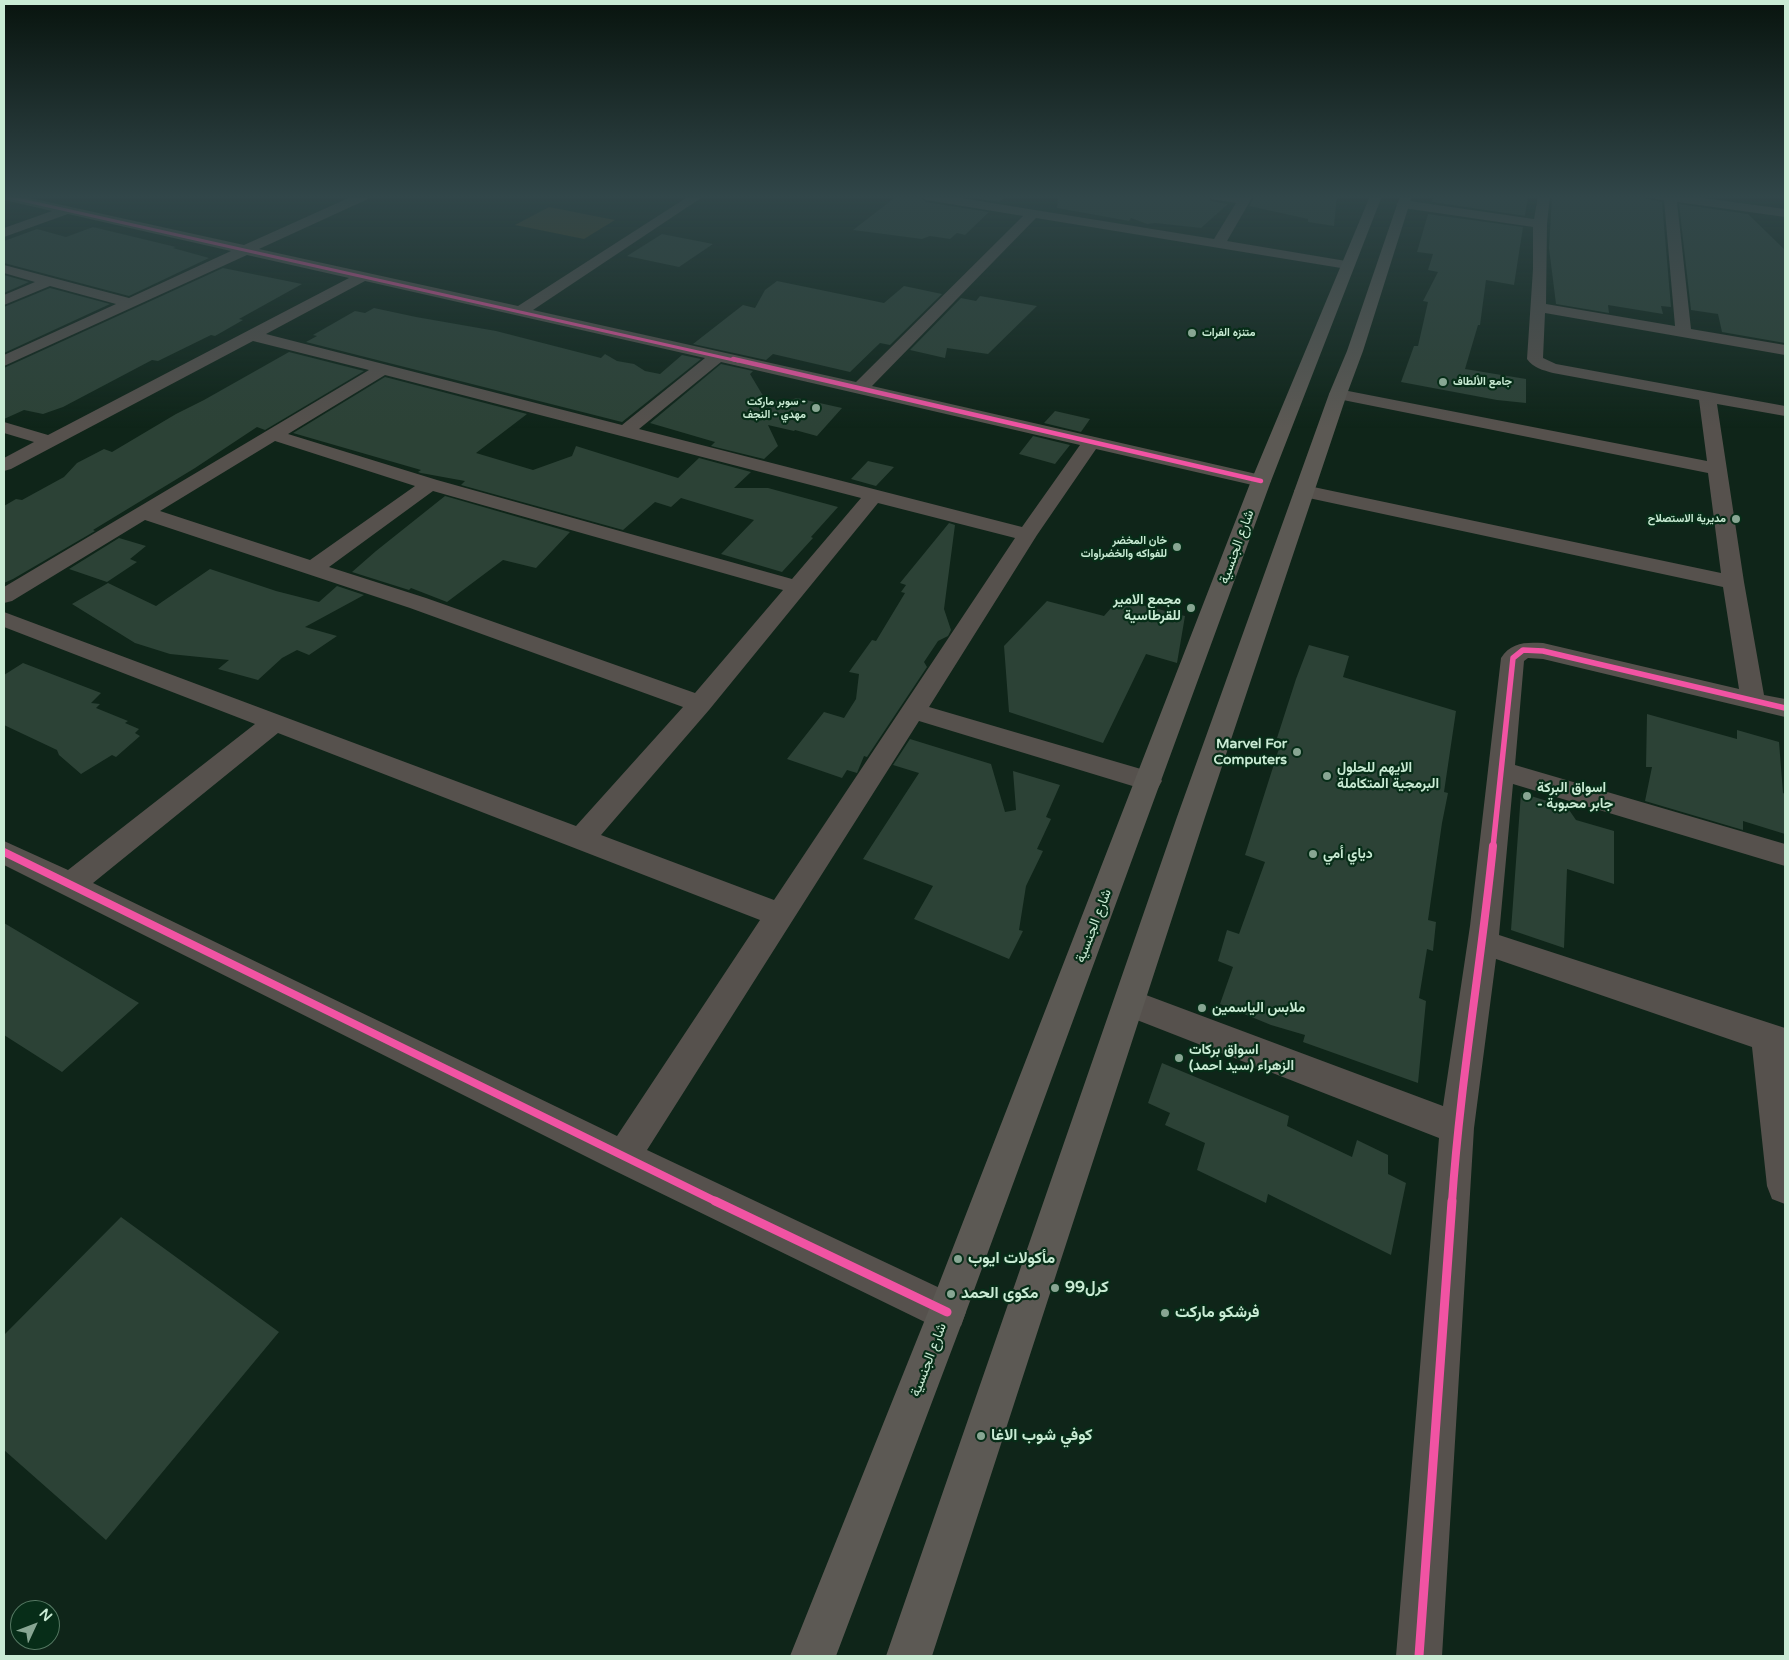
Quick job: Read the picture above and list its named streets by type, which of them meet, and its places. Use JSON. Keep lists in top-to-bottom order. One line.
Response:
{"streets":{"main road":["شارع الجنسية"]},"places":["متنزه الفرات","جامع الألطاف","سوبر ماركت - مهدي - النجف","مديرية الاستصلاح","خان المخضر للفواكه والخضراوات","مجمع الامير للقرطاسية","Marvel For Computers","الايهم للحلول البرمجية المتكاملة","اسواق البركة - جابر محبوبة","دياي أمي","ملابس الياسمين","اسواق بركات الزهراء (سيد احمد)","مأكولات ايوب","كرل99","مكوى الحمد","فرشكو ماركت","كوفي شوب الاغا"],"north":"top right"}
